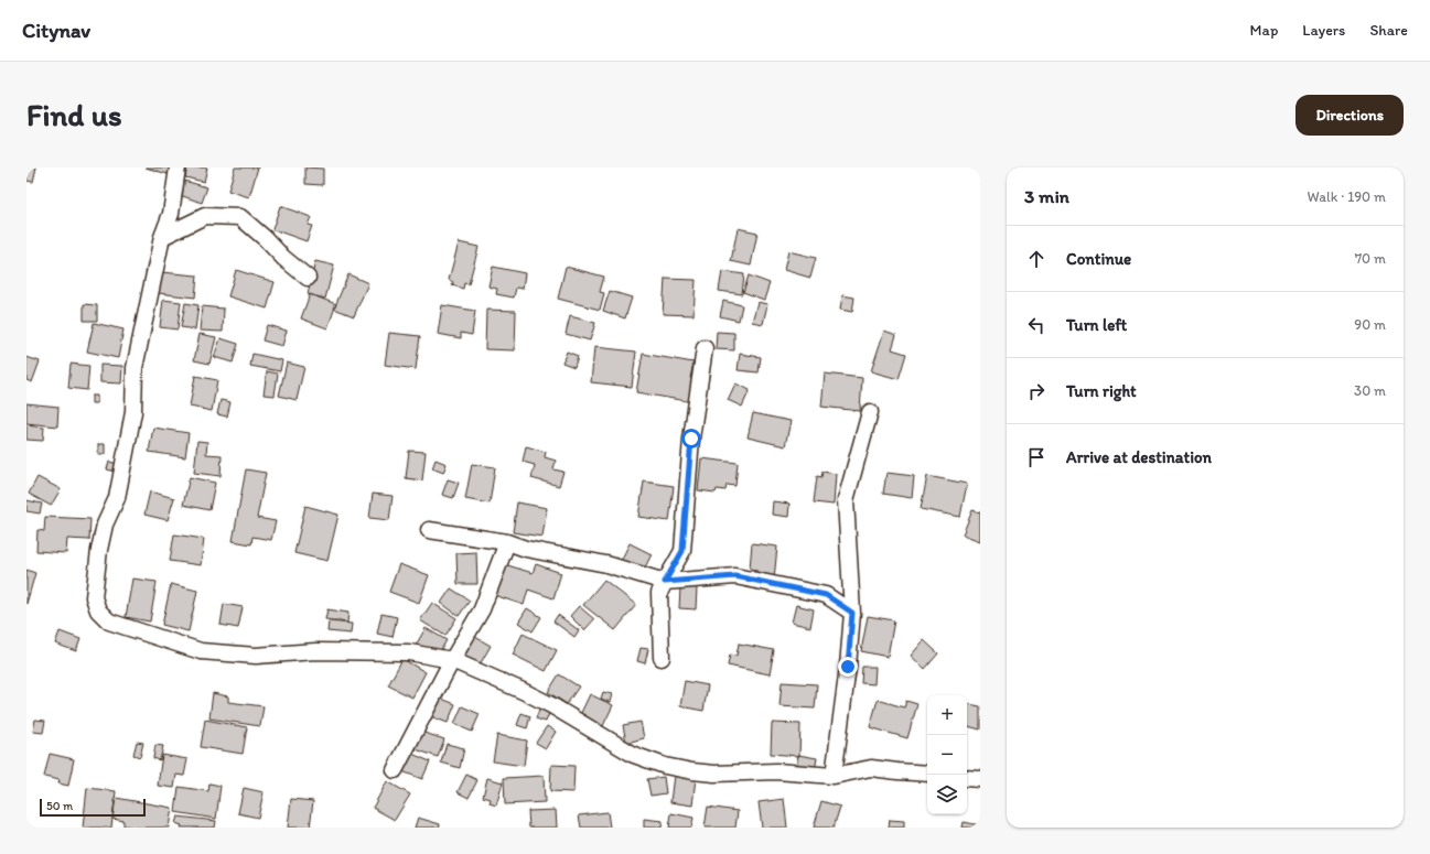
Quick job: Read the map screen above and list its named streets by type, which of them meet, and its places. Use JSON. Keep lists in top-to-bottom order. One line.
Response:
{"scale_bar":"50 m","page":{"header":"Citynav","nav":["Map","Layers","Share"],"buttons":"Directions","title":"Find us","heading":["3 min","Walk · 190 m"],"list":[["Continue","70 m"],["Turn left","90 m"],["Turn right","30 m"],"Arrive at destination"],"map_buttons":["+","−"],"scale":"50 m"}}
